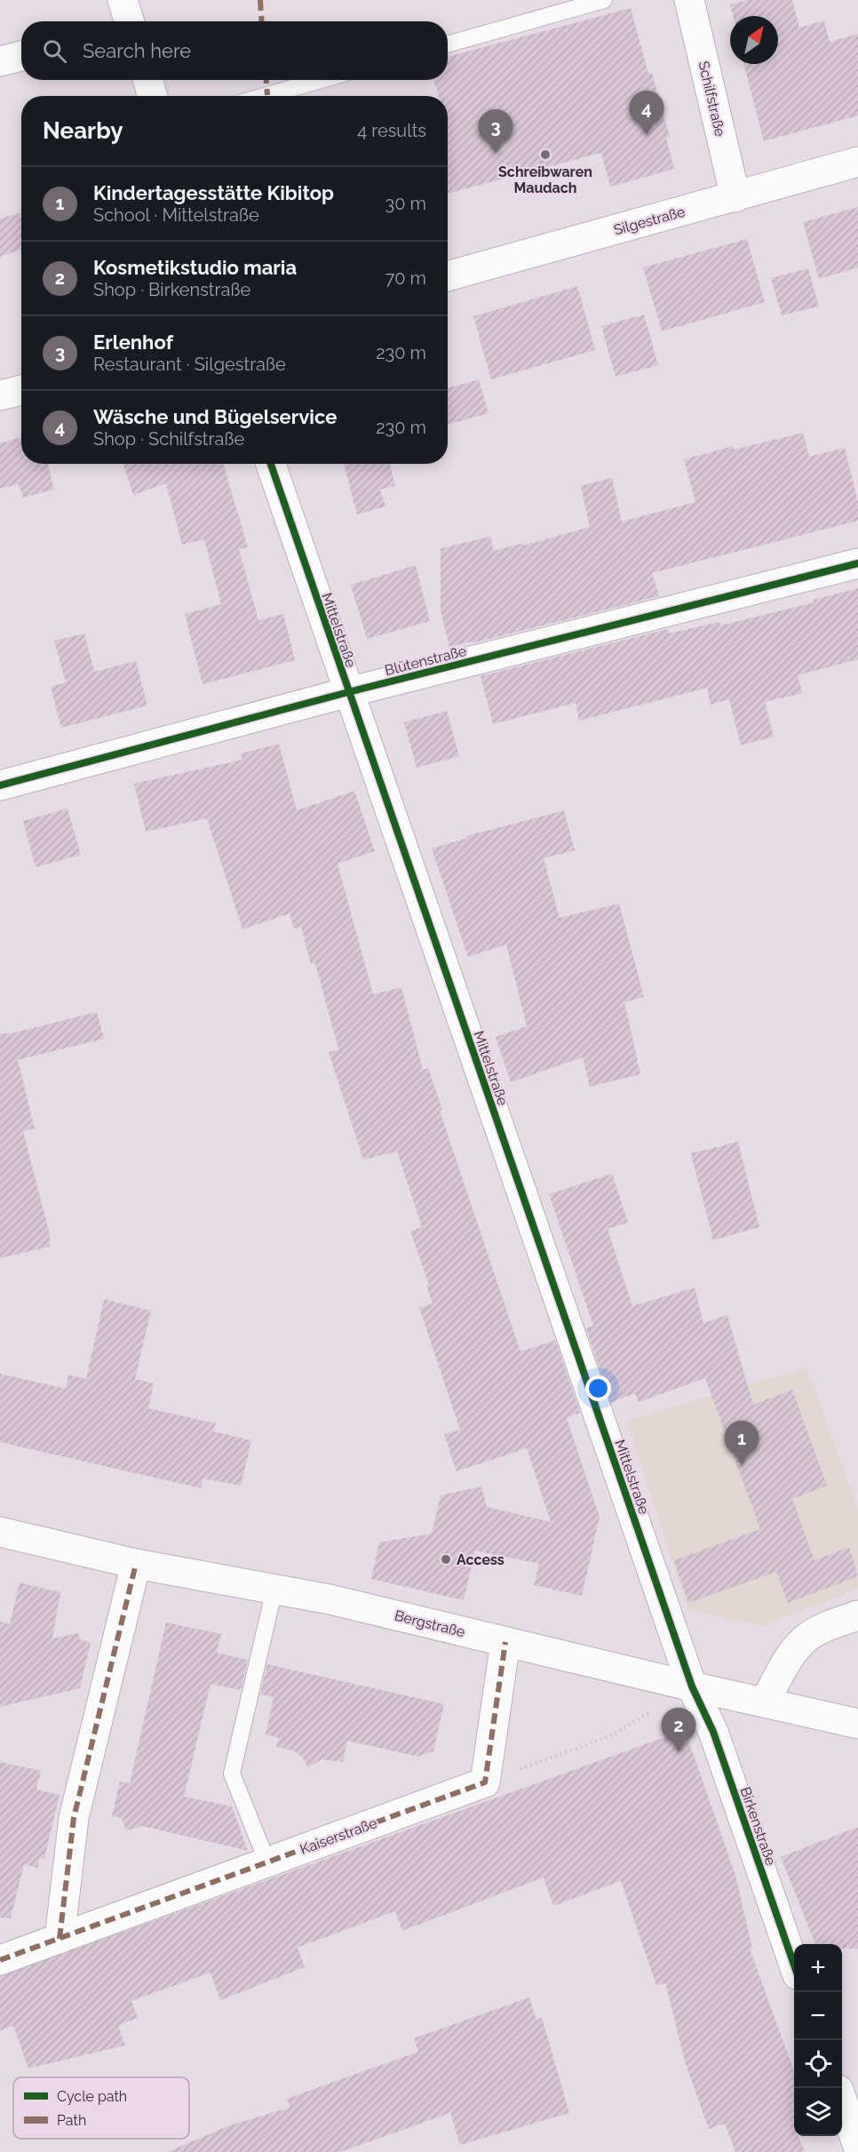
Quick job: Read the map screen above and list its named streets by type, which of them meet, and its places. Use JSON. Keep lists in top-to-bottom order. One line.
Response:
{"streets":{"street":["Schilfstraße","Silgestraße","Mittelstraße","Blütenstraße","Bergstraße","Birkenstraße","Kaiserstraße"]},"crossings":[["Schilfstraße","Silgestraße"],["Mittelstraße","Blütenstraße"],["Mittelstraße","Bergstraße"],["Mittelstraße","Birkenstraße"],["Bergstraße","Birkenstraße"]],"places":["Schreibwaren Maudach","Access"],"legend":["Cycle path","Path"],"north":"top right","page":{"search":"Search here","pins":["4","3","1","2"],"heading":["Nearby","4 results"],"list":[{"mark":"1","name":"Kindertagesstätte Kibitop","note":"School · Mittelstraße","value":"30 m"},{"mark":"2","name":"Kosmetikstudio maria","note":"Shop · Birkenstraße","value":"70 m"},{"mark":"3","name":"Erlenhof","note":"Restaurant · Silgestraße","value":"230 m"},{"mark":"4","name":"Wäsche und Bügelservice","note":"Shop · Schilfstraße","value":"230 m"}],"map_buttons":["+","−"]}}
